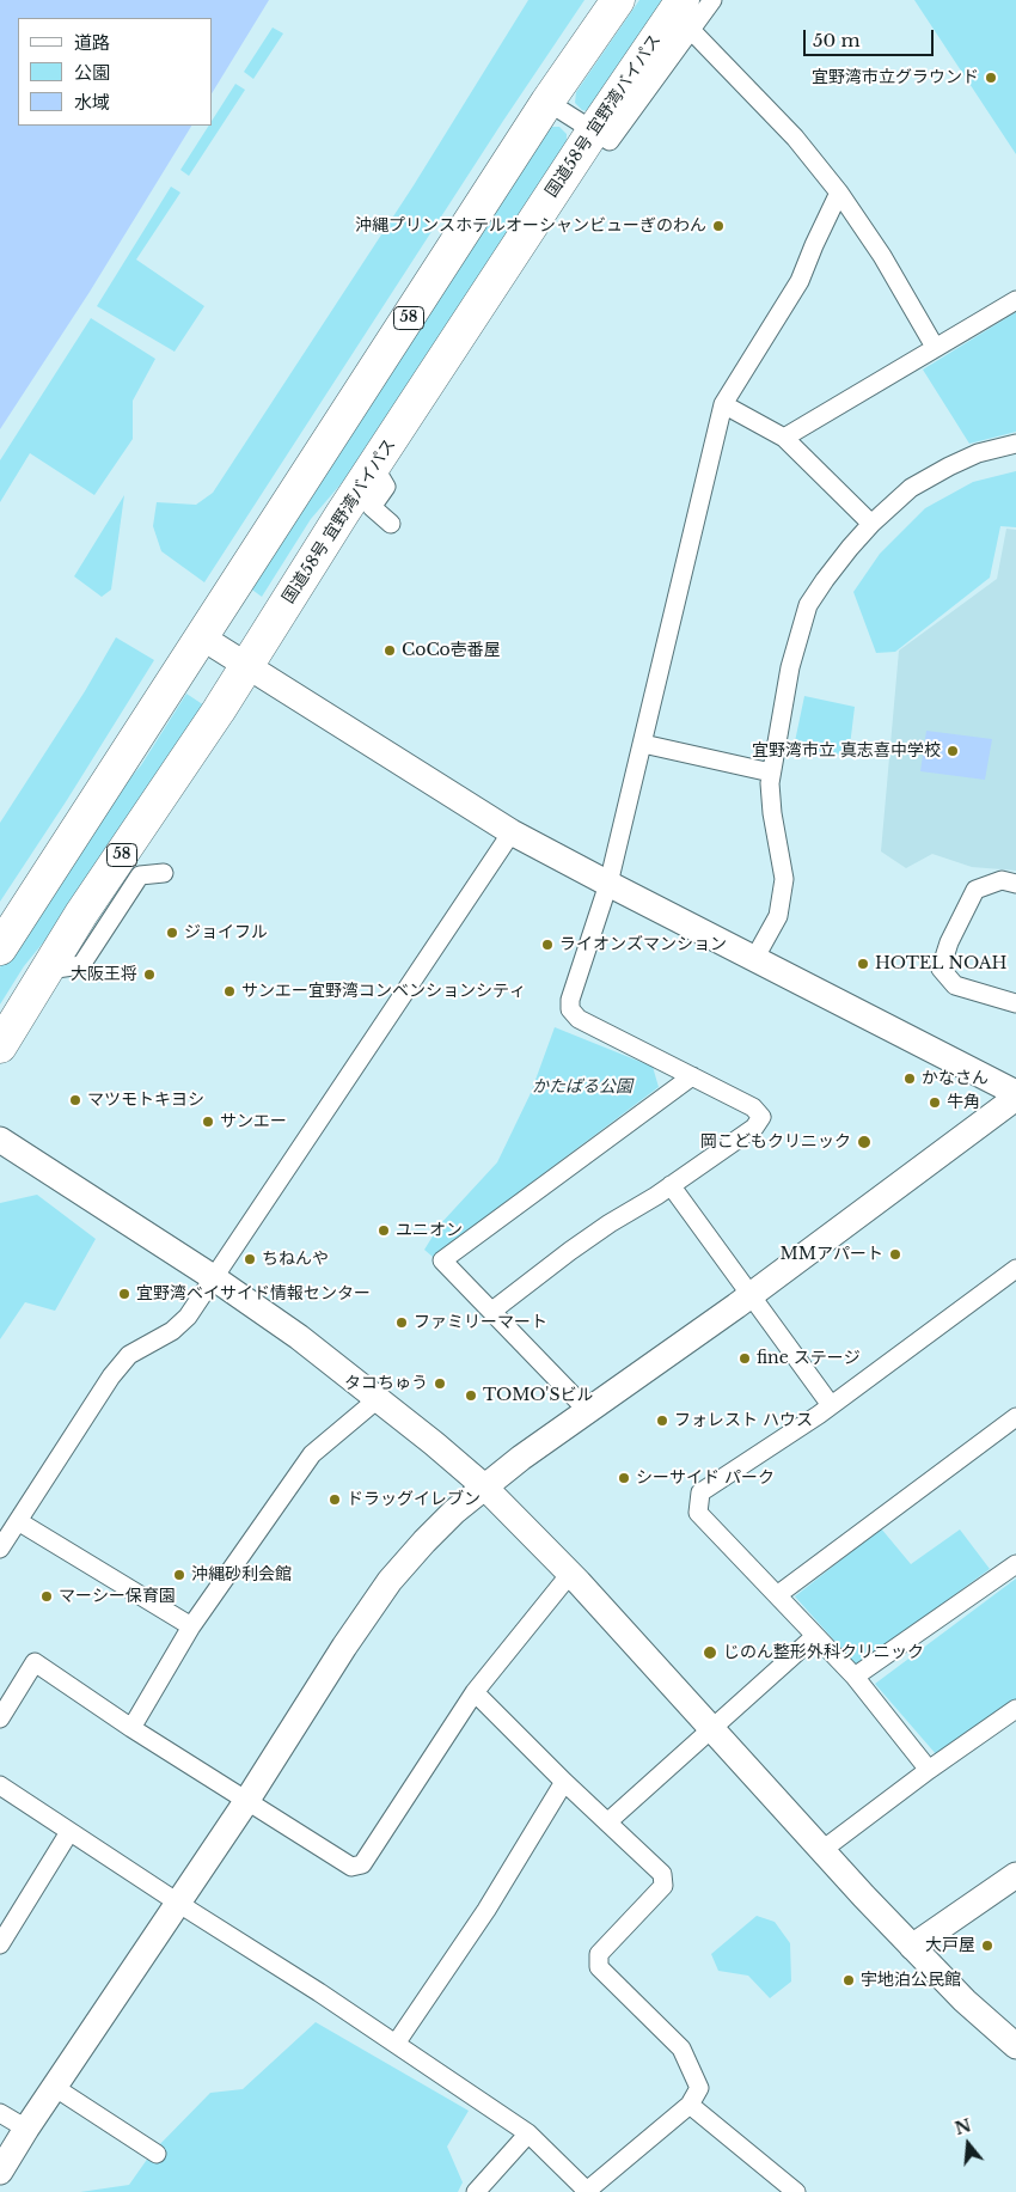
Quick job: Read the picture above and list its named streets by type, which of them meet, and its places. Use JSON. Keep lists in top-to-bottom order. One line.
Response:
{"streets":{"highway":["国道58号 宜野湾バイパス","58"]},"parks":["かたばる公園"],"places":["宜野湾市立グラウンド","沖縄プリンスホテルオーシャンビューぎのわん","CoCo壱番屋","宜野湾市立 真志喜中学校","ジョイフル","ライオンズマンション","HOTEL NOAH","大阪王将","サンエー宜野湾コンベンションシティ","かなさん","マツモトキヨシ","牛角","サンエー","岡こどもクリニック","ユニオン","MMアパート","ちねんや","宜野湾ベイサイド情報センター","ファミリーマート","fine ステージ","タコちゅう","TOMO'Sビル","フォレスト ハウス","シーサイド パーク","ドラッグイレブン","沖縄砂利会館","マーシー保育園","じのん整形外科クリニック","大戸屋","宇地泊公民館"],"legend":["道路","公園","水域"],"scale_bar":"50 m","north":"top"}
